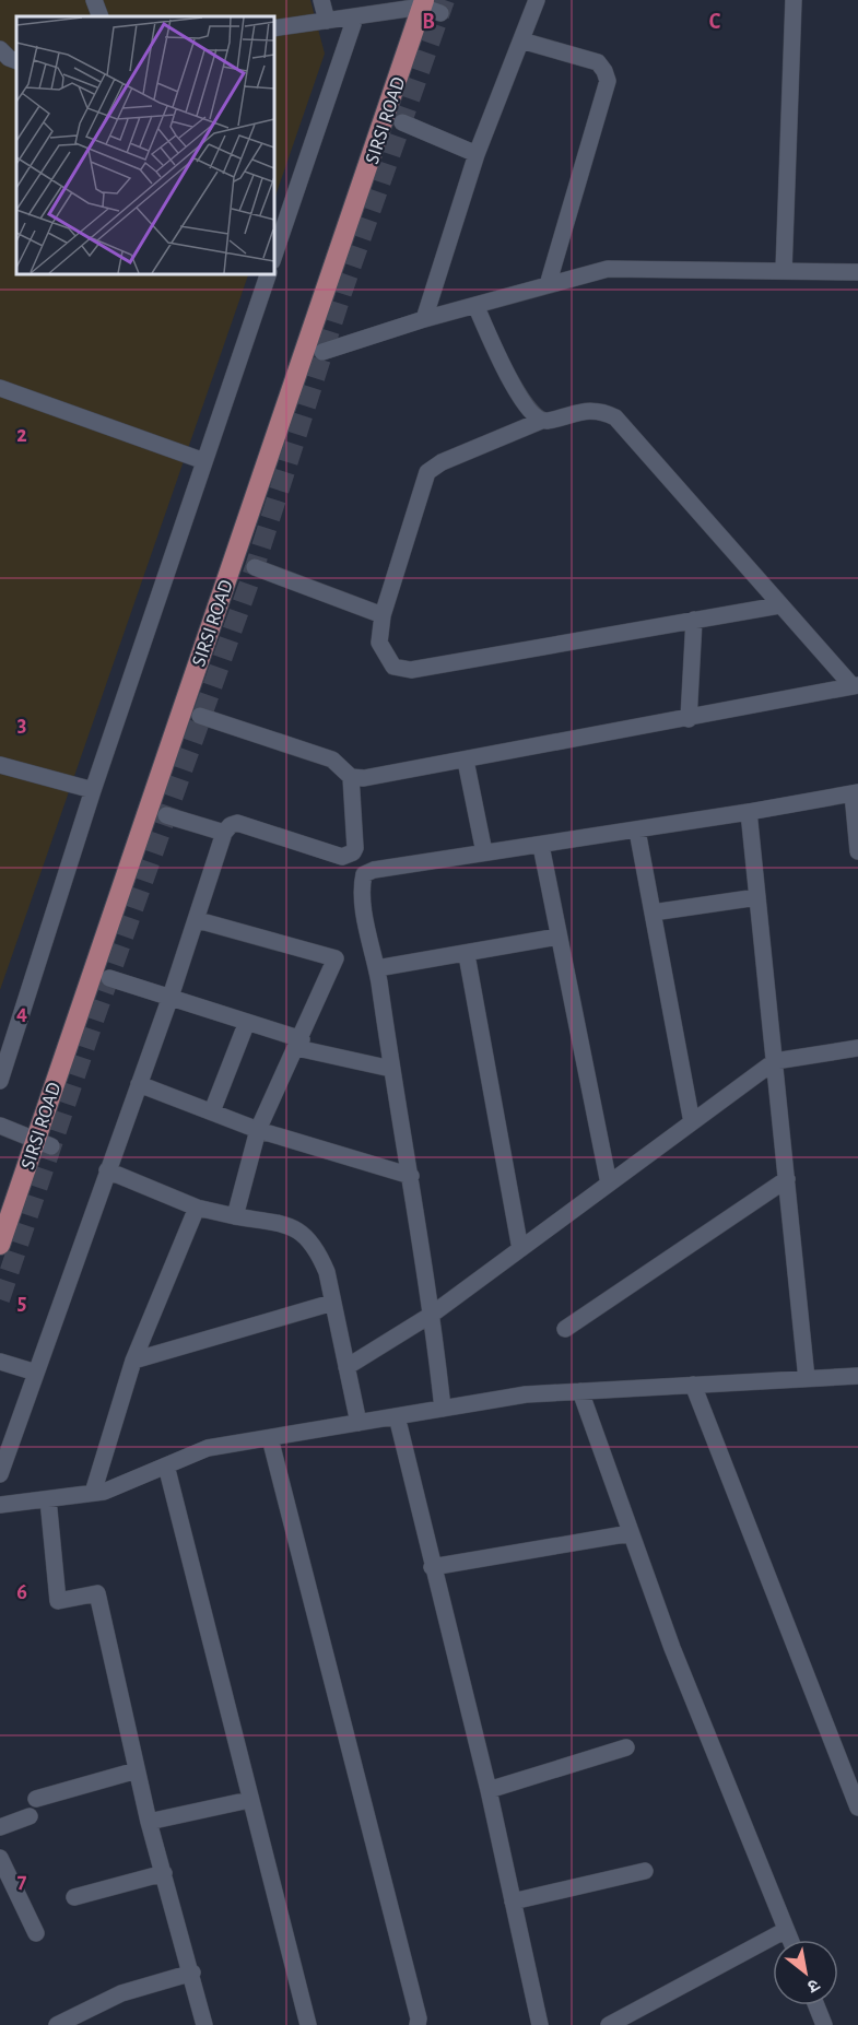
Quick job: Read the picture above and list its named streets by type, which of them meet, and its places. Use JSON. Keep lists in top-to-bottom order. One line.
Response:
{"streets":{"main road":["SIRSI ROAD"]},"north":"bottom right","grid":{"columns":["B","C"],"rows":["2","3","4","5","6","7"]}}
